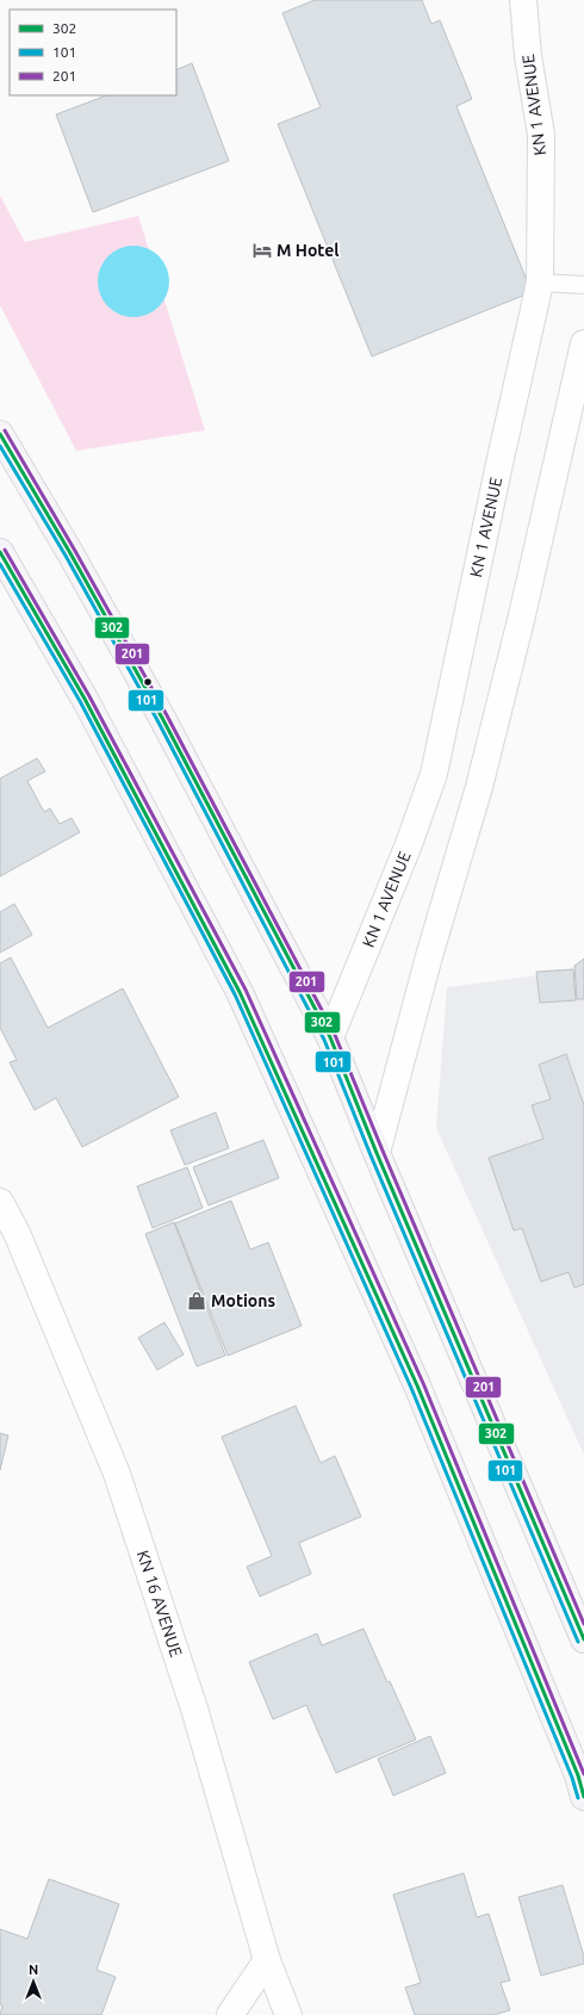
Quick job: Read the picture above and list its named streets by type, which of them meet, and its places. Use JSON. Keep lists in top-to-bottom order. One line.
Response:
{"streets":{"street":["KN 1 AVENUE","KN 16 AVENUE"]},"places":{"hotel":["M Hotel"],"shop":["Motions"]},"lines":["transit line 201","transit line 302","transit line 101"],"legend":["302","101","201"],"north":"top"}
